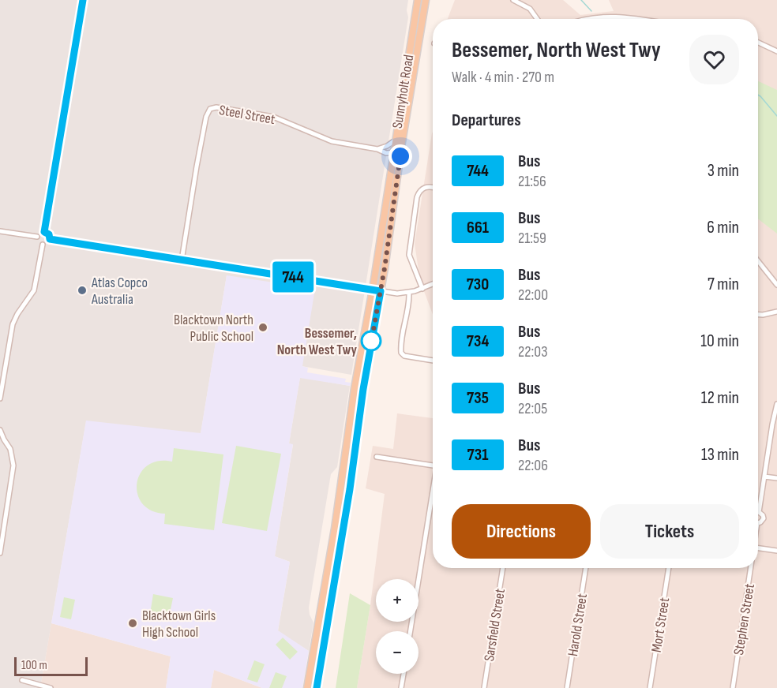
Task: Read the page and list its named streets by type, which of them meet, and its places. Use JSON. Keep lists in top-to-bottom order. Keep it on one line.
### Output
{"streets":{"main road":["Sunnyholt Road"],"street":["Steel Street","Stephen Street","Sarsfield Street","Harold Street","Mort Street"]},"crossings":[["Sunnyholt Road","Steel Street"]],"places":["Atlas Copco Australia","Blacktown North Public School","Bessemer, North West Twy","Blacktown Girls High School"],"lines":["bus line 744"],"scale_bar":"100 m","page":{"on_map":"744","heading":[["Bessemer, North West Twy","Walk · 4 min · 270 m"],"Departures"],"list":[{"mark":"744","name":"Bus","note":"21:56","value":"3 min"},{"mark":"661","name":"Bus","note":"21:59","value":"6 min"},{"mark":"730","name":"Bus","note":"22:00","value":"7 min"},{"mark":"734","name":"Bus","note":"22:03","value":"10 min"},{"mark":"735","name":"Bus","note":"22:05","value":"12 min"},{"mark":"731","name":"Bus","note":"22:06","value":"13 min"}],"buttons":["Directions","Tickets"],"map_buttons":["+","−"],"scale":"100 m"}}
